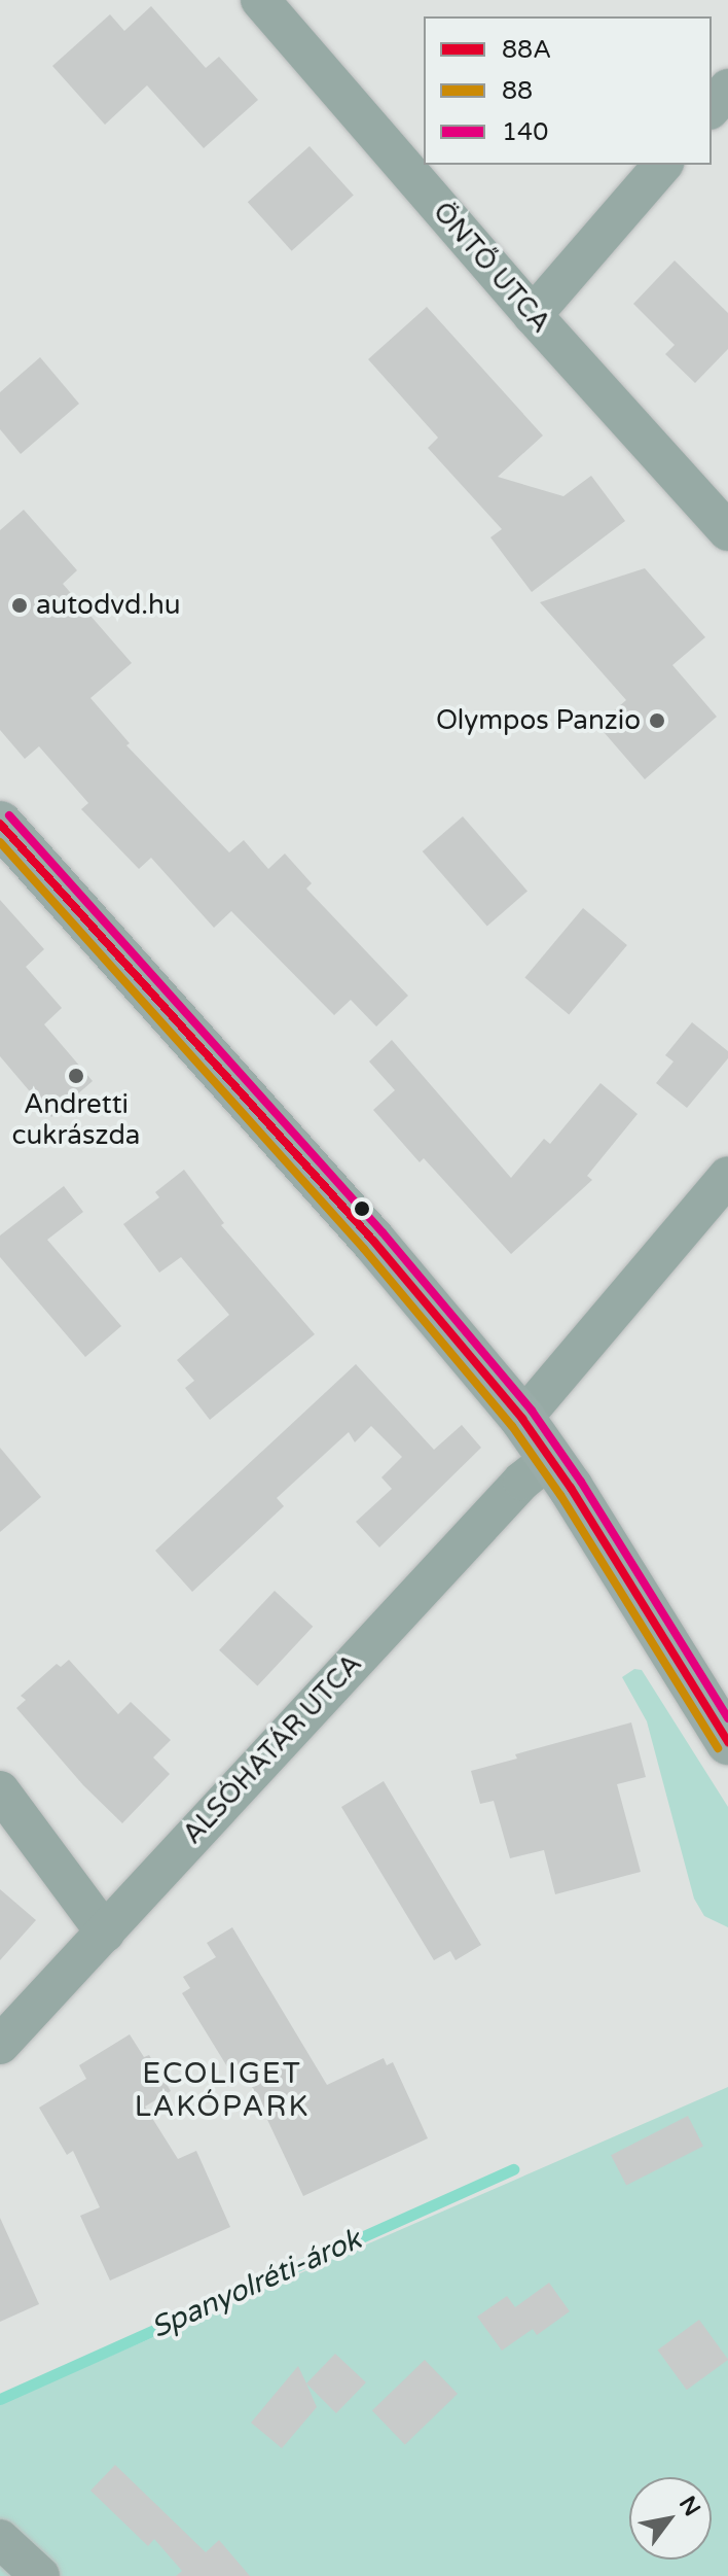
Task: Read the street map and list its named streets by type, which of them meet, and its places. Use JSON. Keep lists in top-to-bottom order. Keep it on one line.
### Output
{"streets":{"street":["ÖNTŐ UTCA","ALSÓHATÁR UTCA"]},"districts":["ECOLIGET LAKÓPARK"],"water":["Spanyolréti-árok"],"places":["autodvd.hu","Olympos Panzio","Andretti cukrászda"],"lines":["transit line 140","transit line 88A","transit line 88"],"legend":["88A","88","140"],"north":"top right"}
